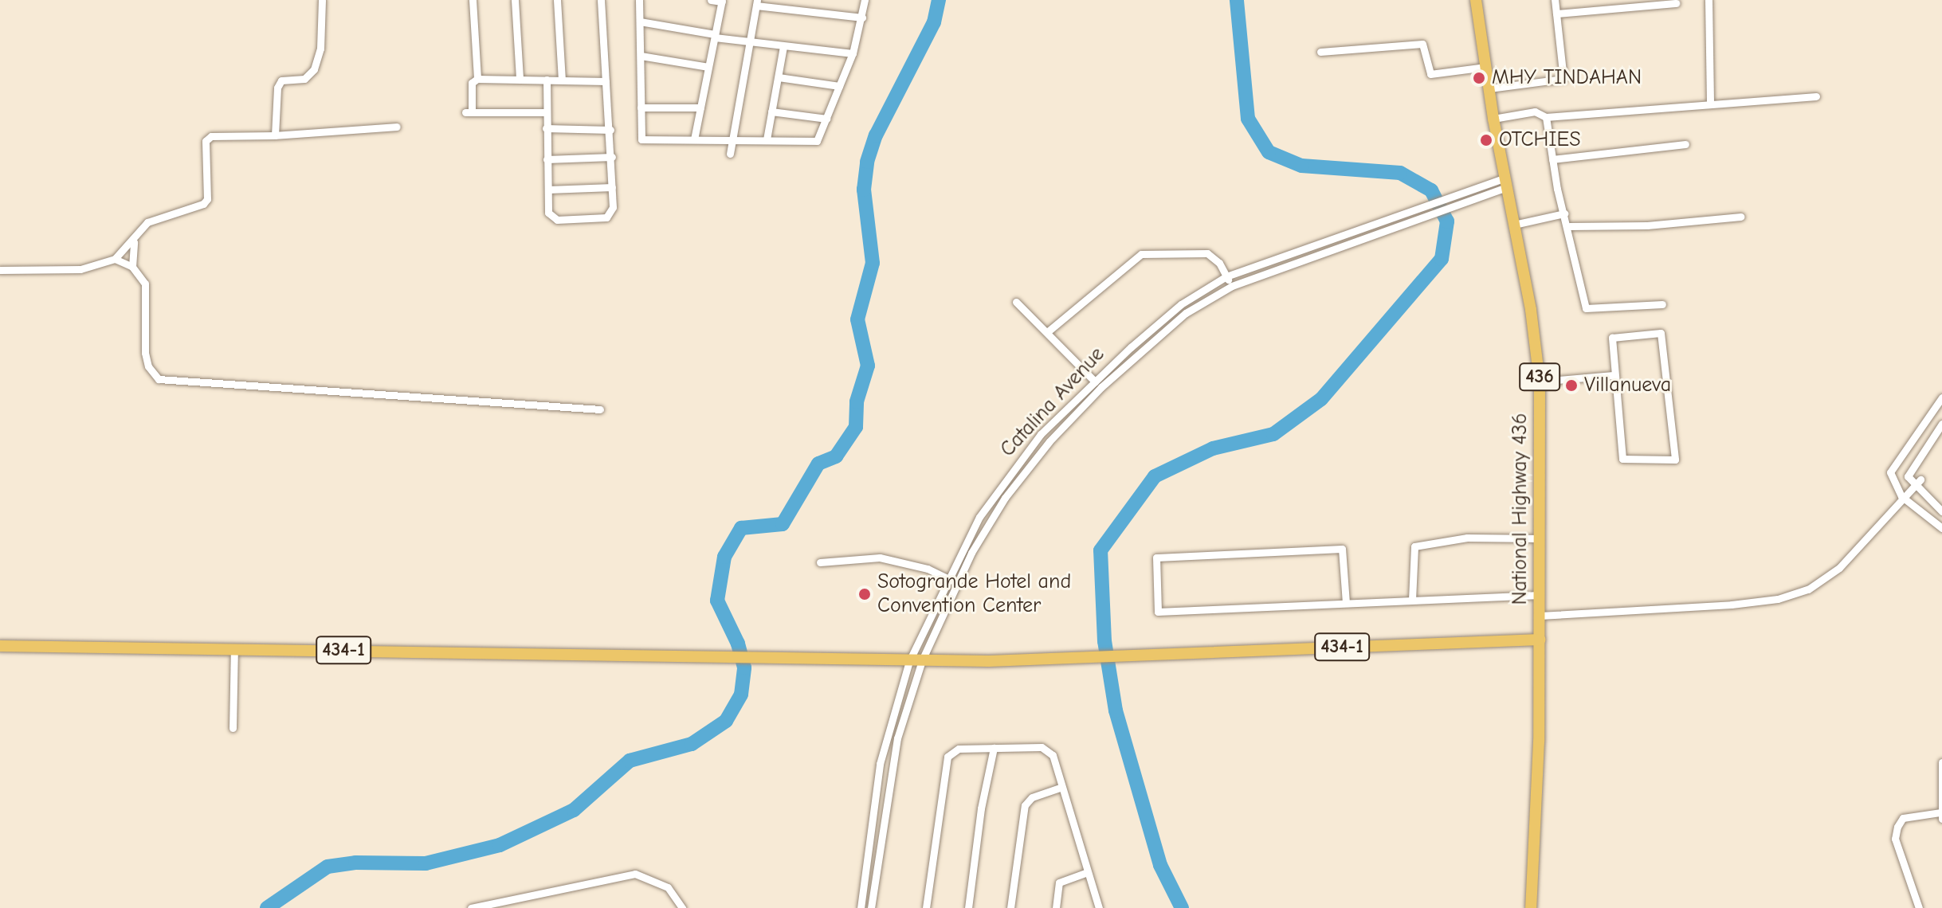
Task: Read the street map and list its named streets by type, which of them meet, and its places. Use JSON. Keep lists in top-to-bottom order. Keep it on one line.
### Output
{"streets":{"main road":["436","National Highway 436","434-1"],"street":["Catalina Avenue"]},"crossings":[["Catalina Avenue","National Highway 436"],["Catalina Avenue","434-1"],["National Highway 436","434-1"]],"places":["MHY TINDAHAN","OTCHIES","Villanueva","Sotogrande Hotel and Convention Center"]}
